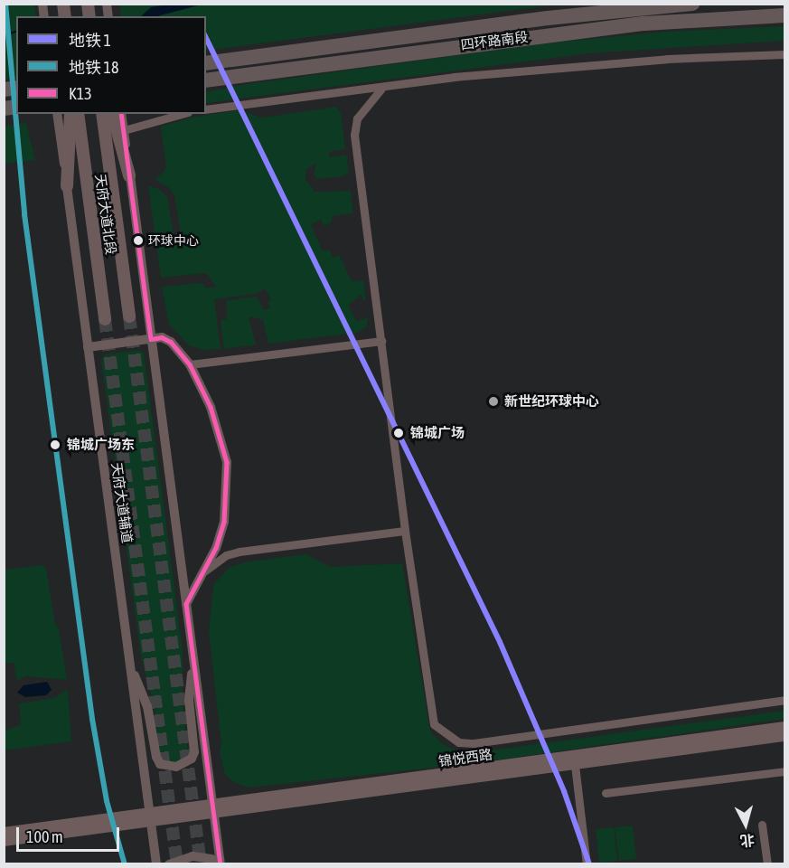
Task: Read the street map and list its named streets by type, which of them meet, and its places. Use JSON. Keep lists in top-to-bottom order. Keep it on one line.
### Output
{"streets":{"highway":["四环路南段"],"main road":["天府大道北段","锦悦西路"],"street":["天府大道辅道"]},"crossings":[["天府大道辅道","锦悦西路"]],"places":["环球中心","新世纪环球中心","锦城广场","锦城广场东"],"lines":["metro line 18","metro line 1","transit line K13"],"legend":["地铁 1","地铁 18","K13"],"scale_bar":"100 m","north":"bottom"}
